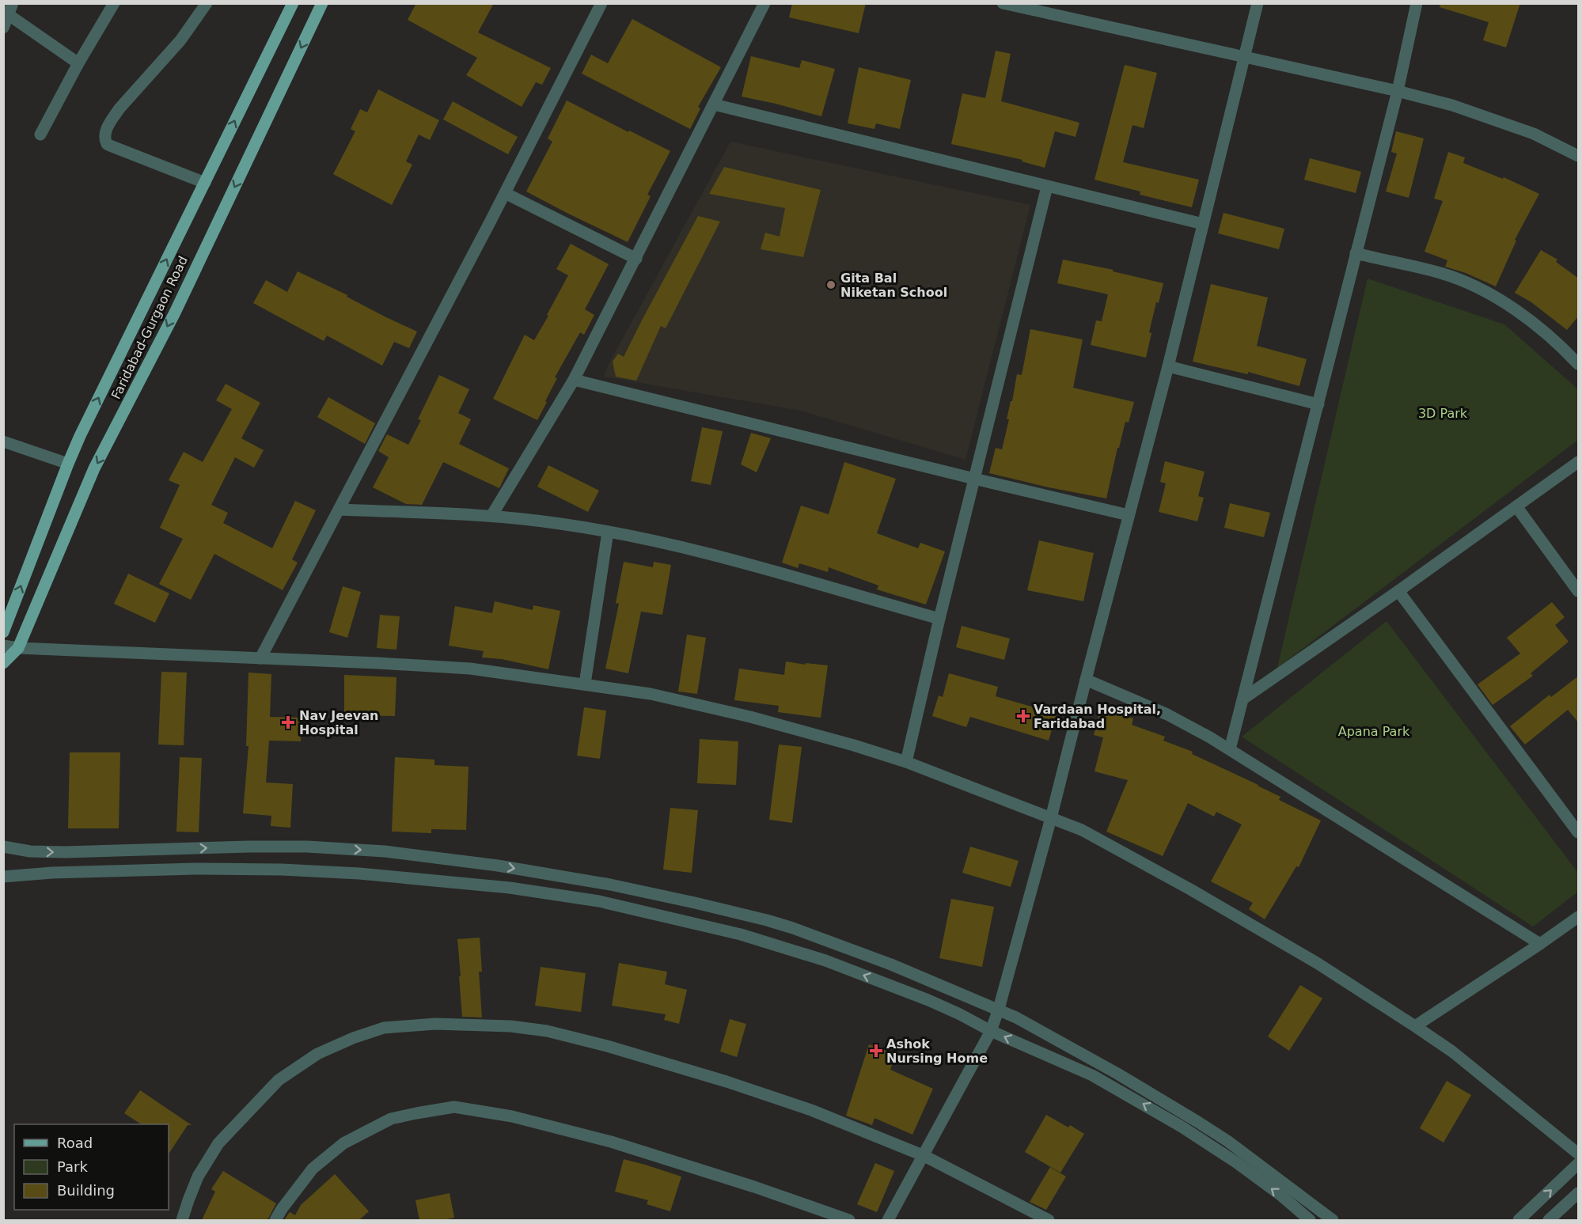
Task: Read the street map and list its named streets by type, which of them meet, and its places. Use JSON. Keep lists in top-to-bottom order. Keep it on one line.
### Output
{"streets":{"main road":["Faridabad-Gurgaon Road"]},"parks":["3D Park","Apana Park"],"places":{"other":["Gita Bal Niketan School"],"health":["Vardaan Hospital, Faridabad","Nav Jeevan Hospital","Ashok Nursing Home"]},"legend":["Road","Park","Building"]}
